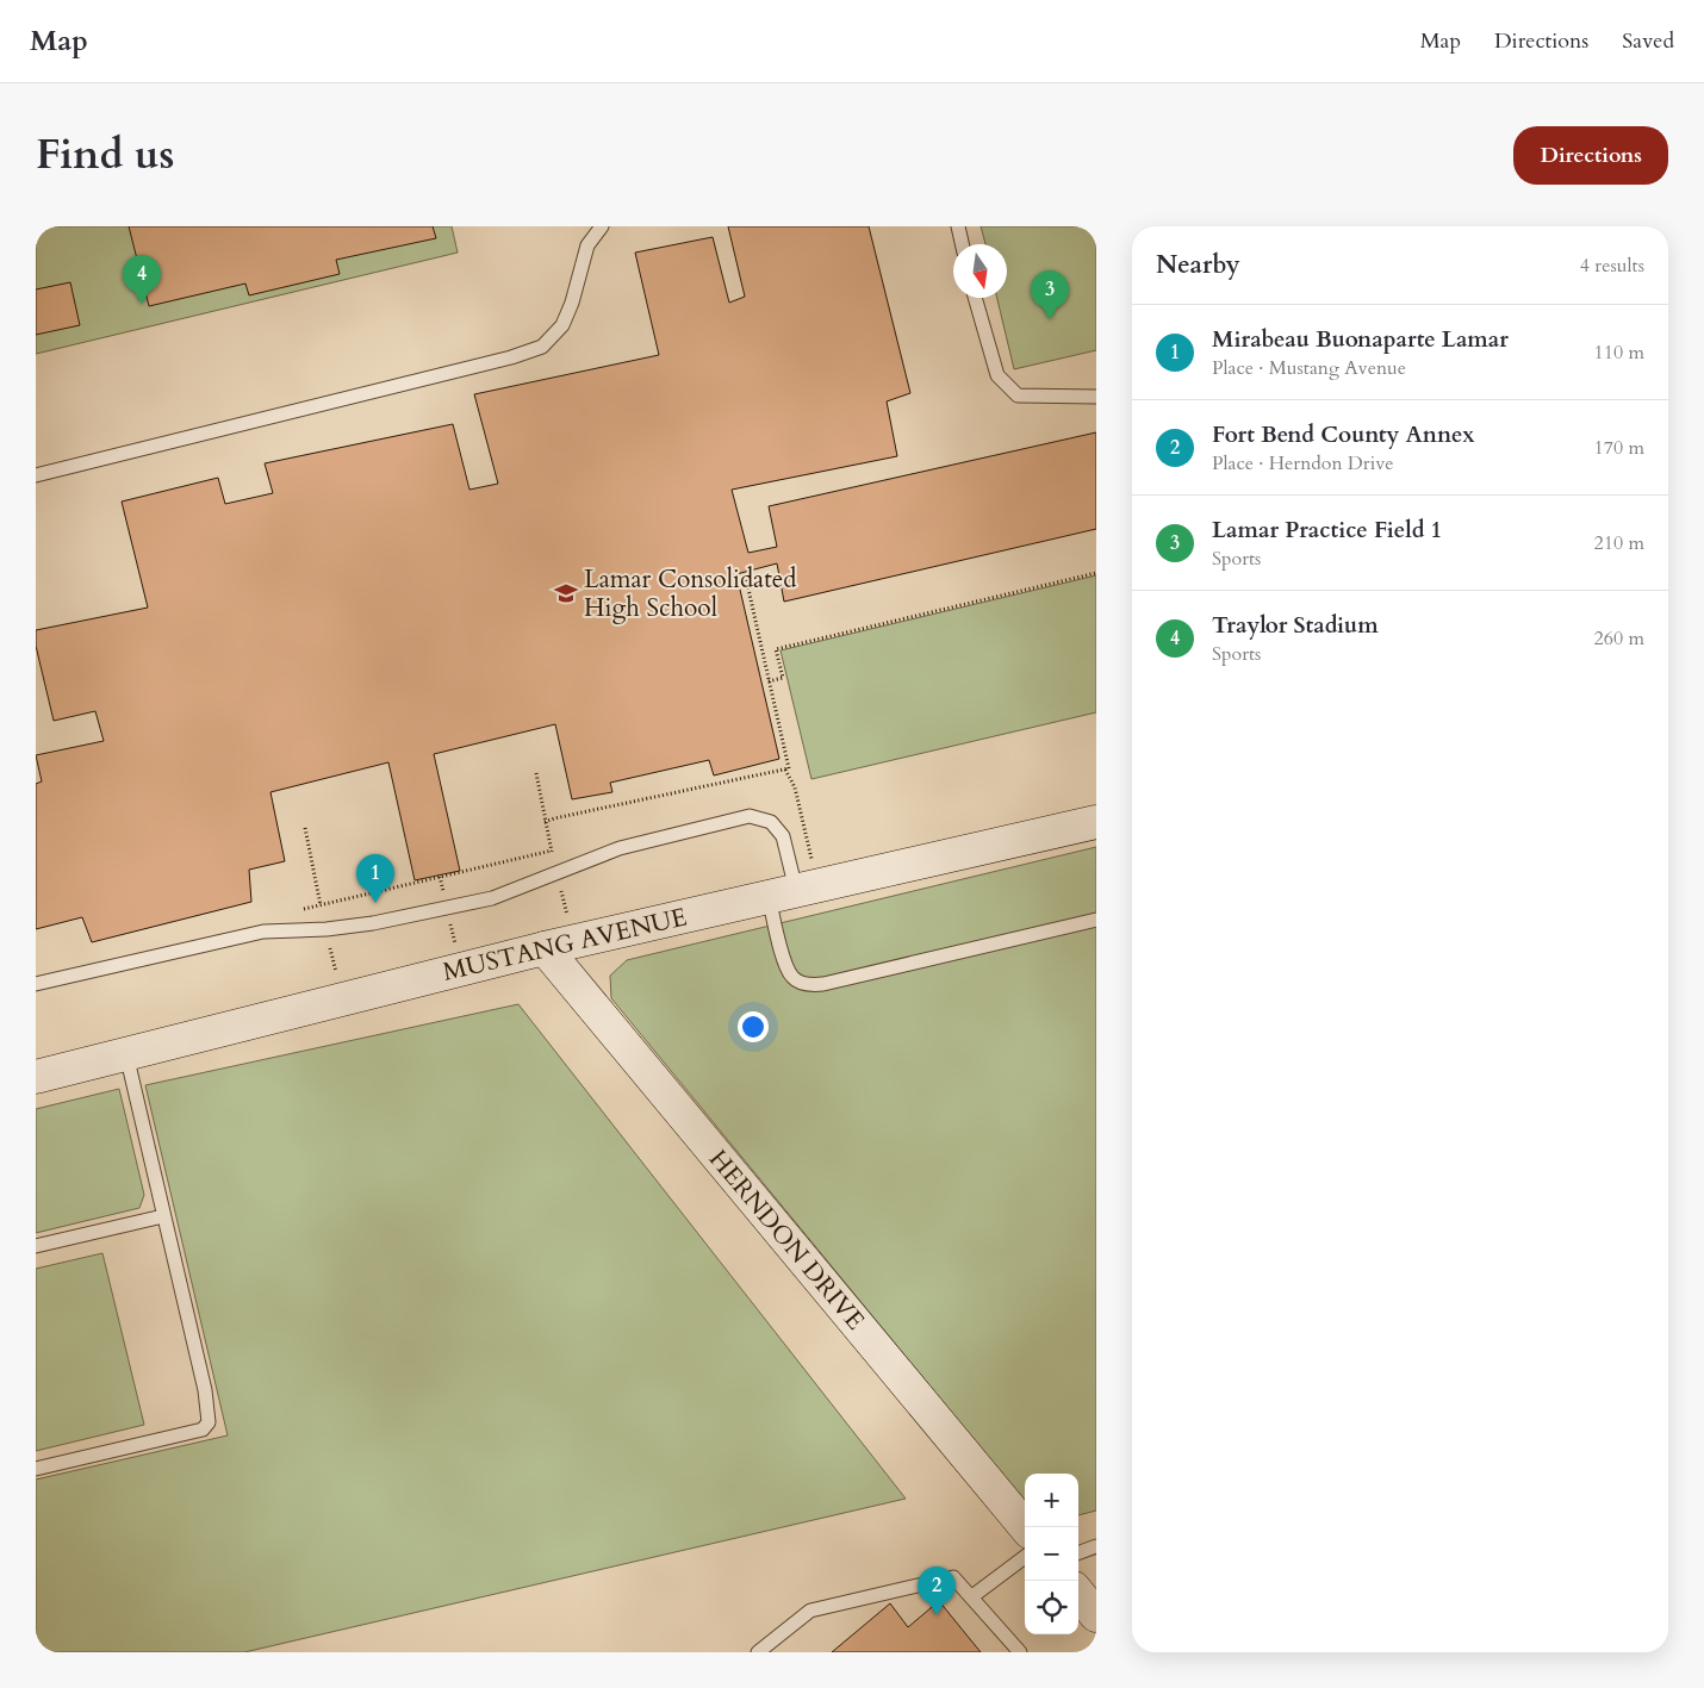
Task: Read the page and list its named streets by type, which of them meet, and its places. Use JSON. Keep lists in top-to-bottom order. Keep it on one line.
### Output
{"streets":{"street":["MUSTANG AVENUE","HERNDON DRIVE"]},"crossings":[["MUSTANG AVENUE","HERNDON DRIVE"]],"places":{"school or university":["Lamar Consolidated High School"]},"north":"bottom","page":{"header":"Map","nav":["Map","Directions","Saved"],"title":"Find us","buttons":"Directions","heading":["Nearby","4 results"],"pins":["4","3","1","2"],"list":[{"mark":"1","name":"Mirabeau Buonaparte Lamar","note":"Place · Mustang Avenue","value":"110 m"},{"mark":"2","name":"Fort Bend County Annex","note":"Place · Herndon Drive","value":"170 m"},{"mark":"3","name":"Lamar Practice Field 1","note":"Sports","value":"210 m"},{"mark":"4","name":"Traylor Stadium","note":"Sports","value":"260 m"}],"map_buttons":["+","−"]}}
